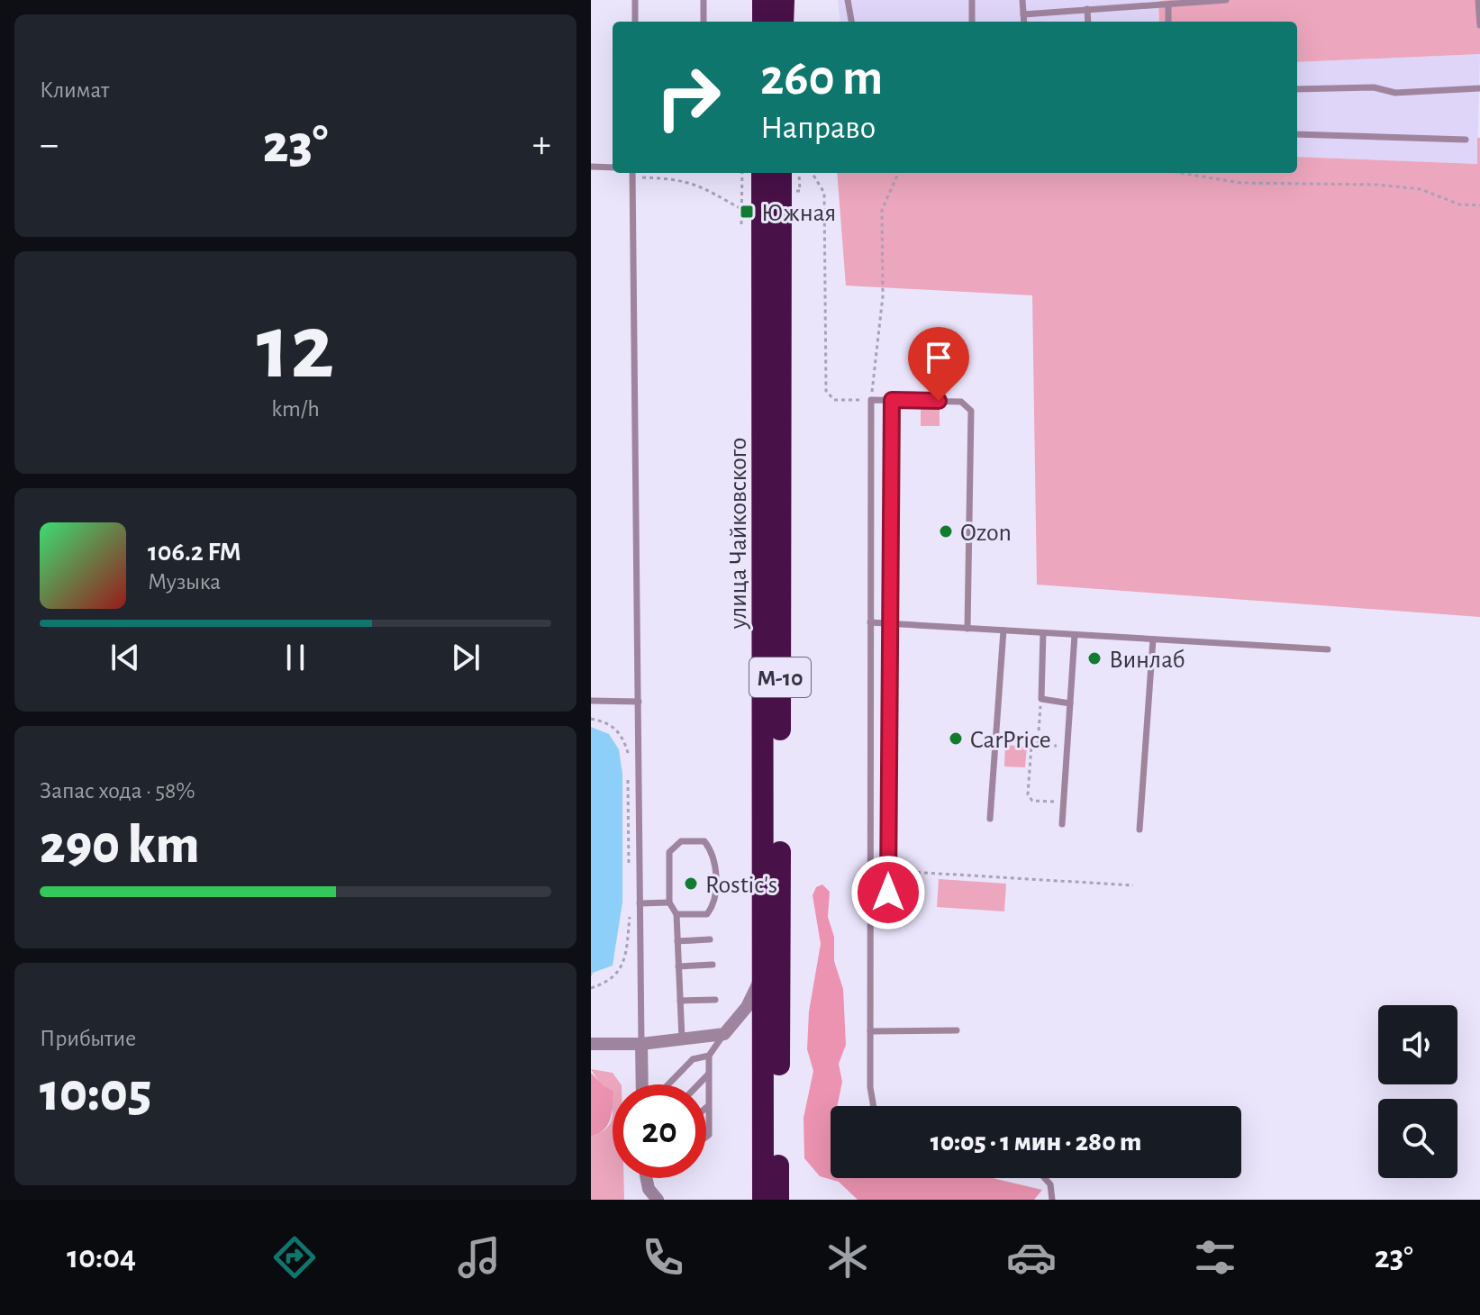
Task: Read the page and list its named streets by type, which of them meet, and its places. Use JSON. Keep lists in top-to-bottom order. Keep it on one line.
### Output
{"streets":{"highway":["улица Чайковского","М-10"]},"places":{"transit":["Южная"],"other":["Ozon","Винлаб","CarPrice","Rostic's"]},"page":{"tile":["Климат",["12","km/h"],["Запас хода · 58%","290 km"],["Прибытие","10:05"]],"turn":["260 m","Направо"],"heat":["−","23°","+"],"song":["106.2 FM","Музыка"],"limit":"20","trip":"10:05 · 1 мин · 280 m","tabs":["10:04","23°"]}}
